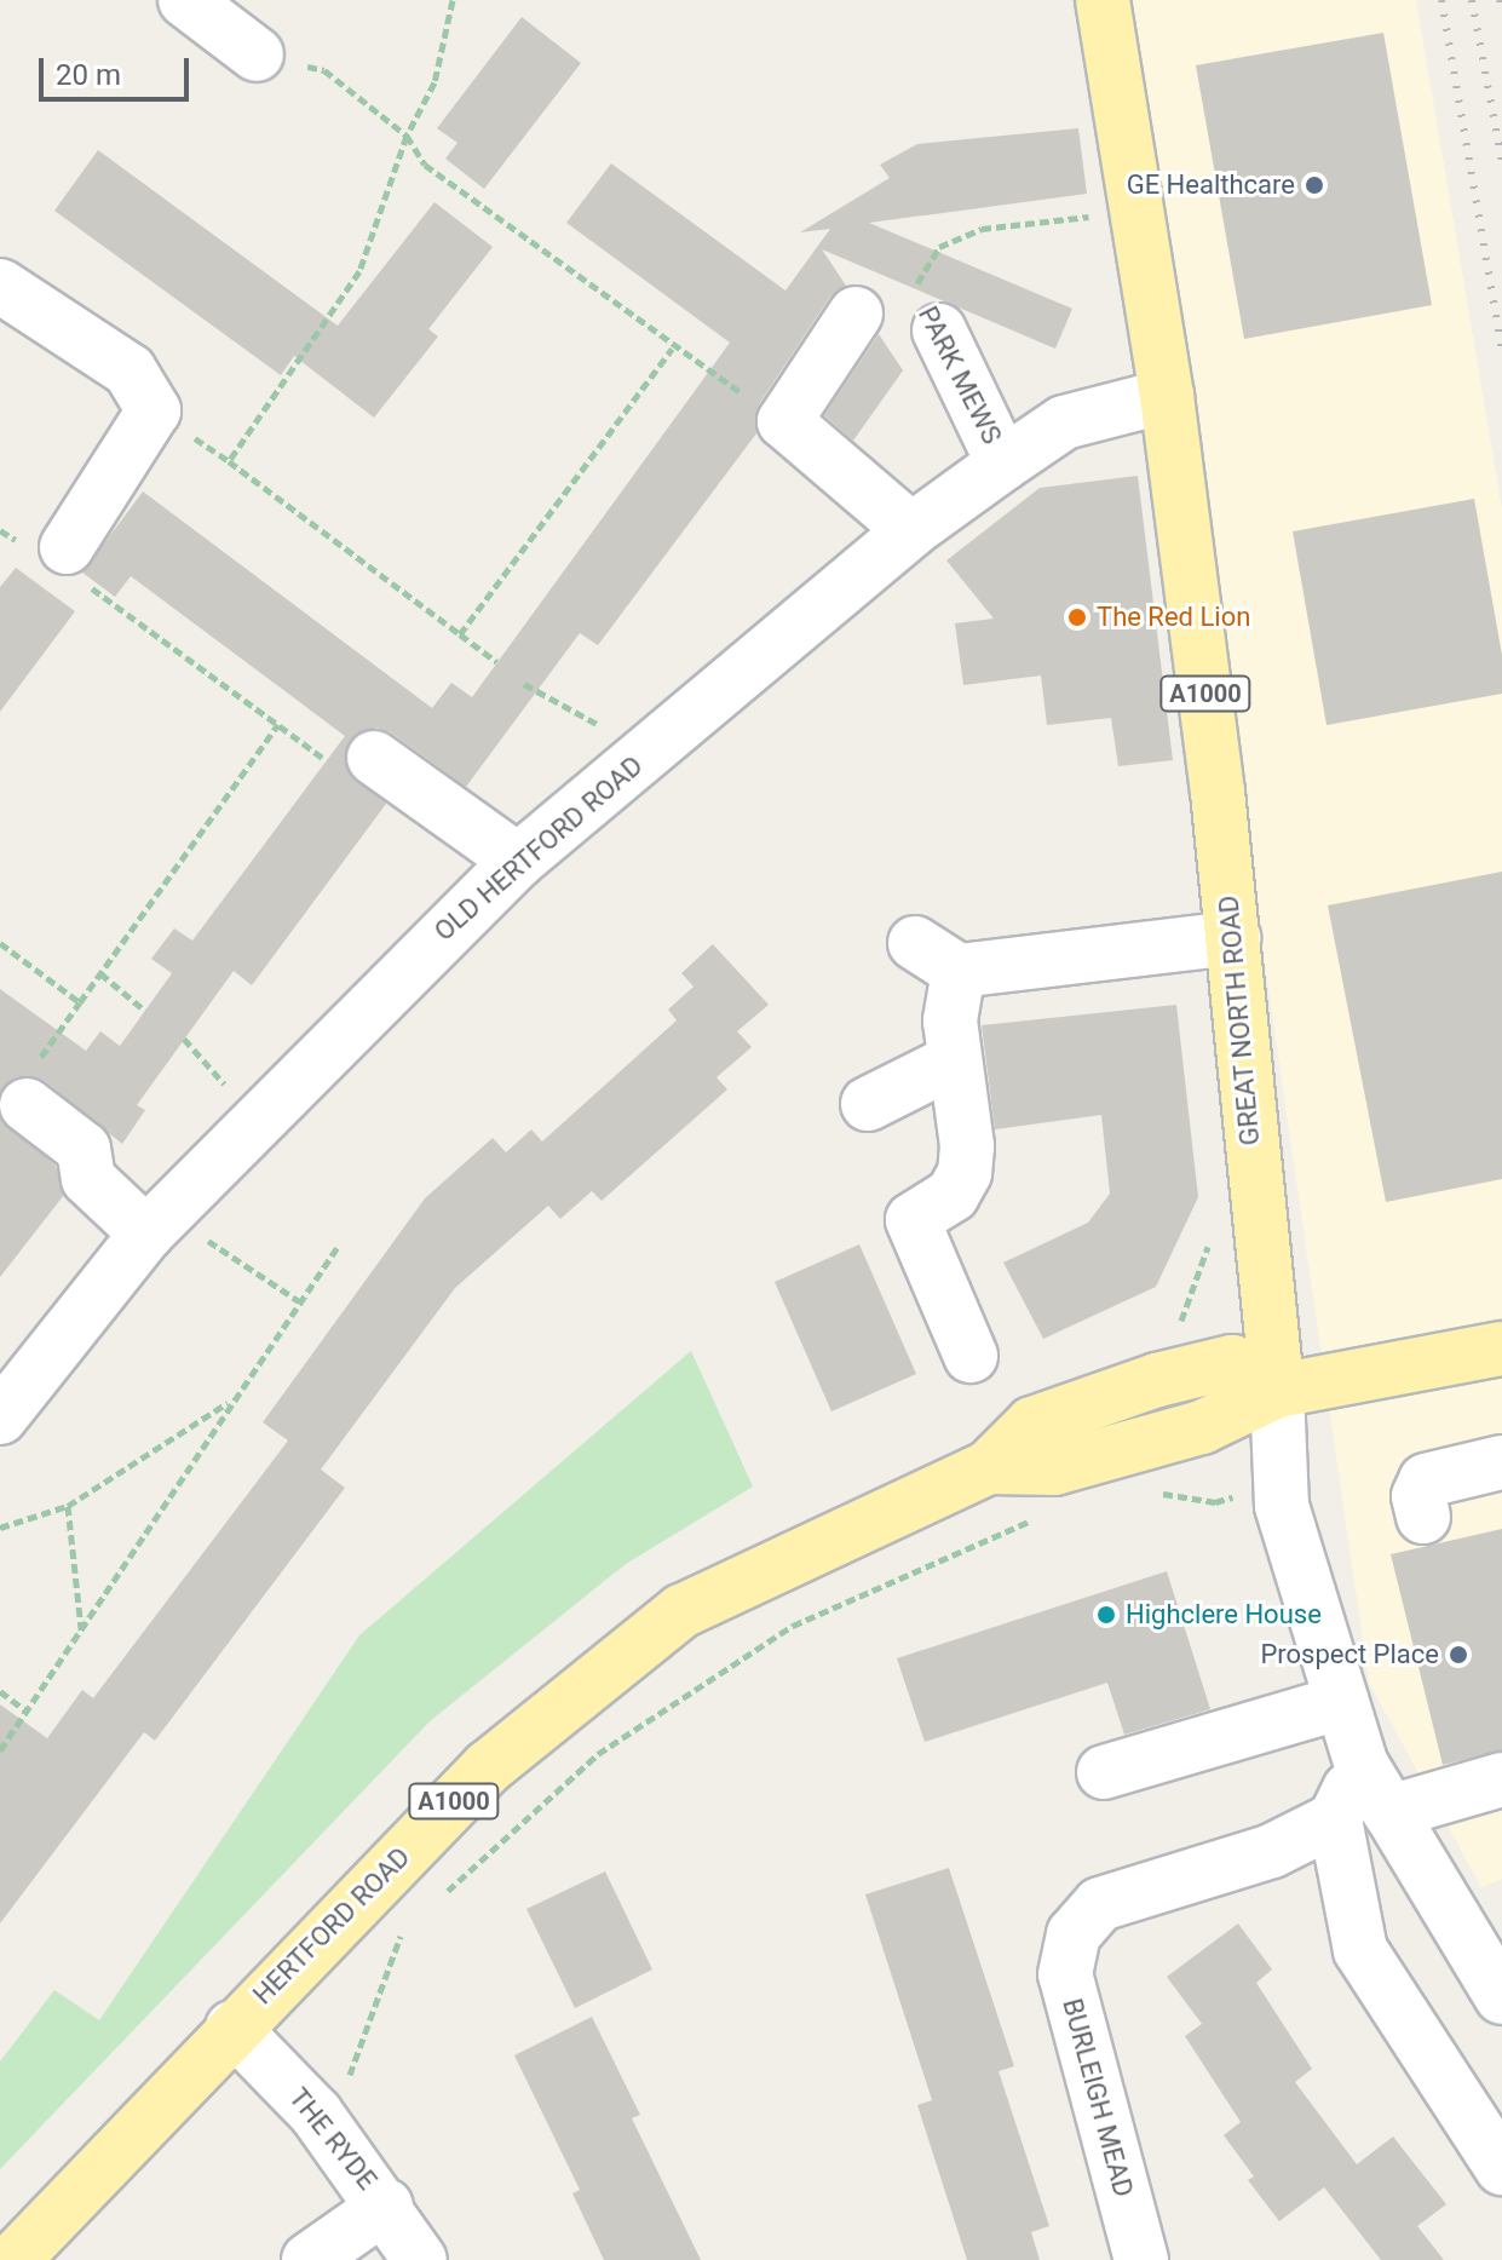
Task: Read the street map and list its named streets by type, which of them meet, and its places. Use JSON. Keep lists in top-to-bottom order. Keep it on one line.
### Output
{"streets":{"main road":["A1000","GREAT NORTH ROAD","HERTFORD ROAD"],"street":["PARK MEWS","OLD HERTFORD ROAD","BURLEIGH MEAD","THE RYDE"]},"crossings":[["PARK MEWS","OLD HERTFORD ROAD"],["OLD HERTFORD ROAD","GREAT NORTH ROAD"],["GREAT NORTH ROAD","HERTFORD ROAD"],["HERTFORD ROAD","THE RYDE"]],"places":["GE Healthcare","The Red Lion","Highclere House","Prospect Place"],"scale_bar":"20 m"}
